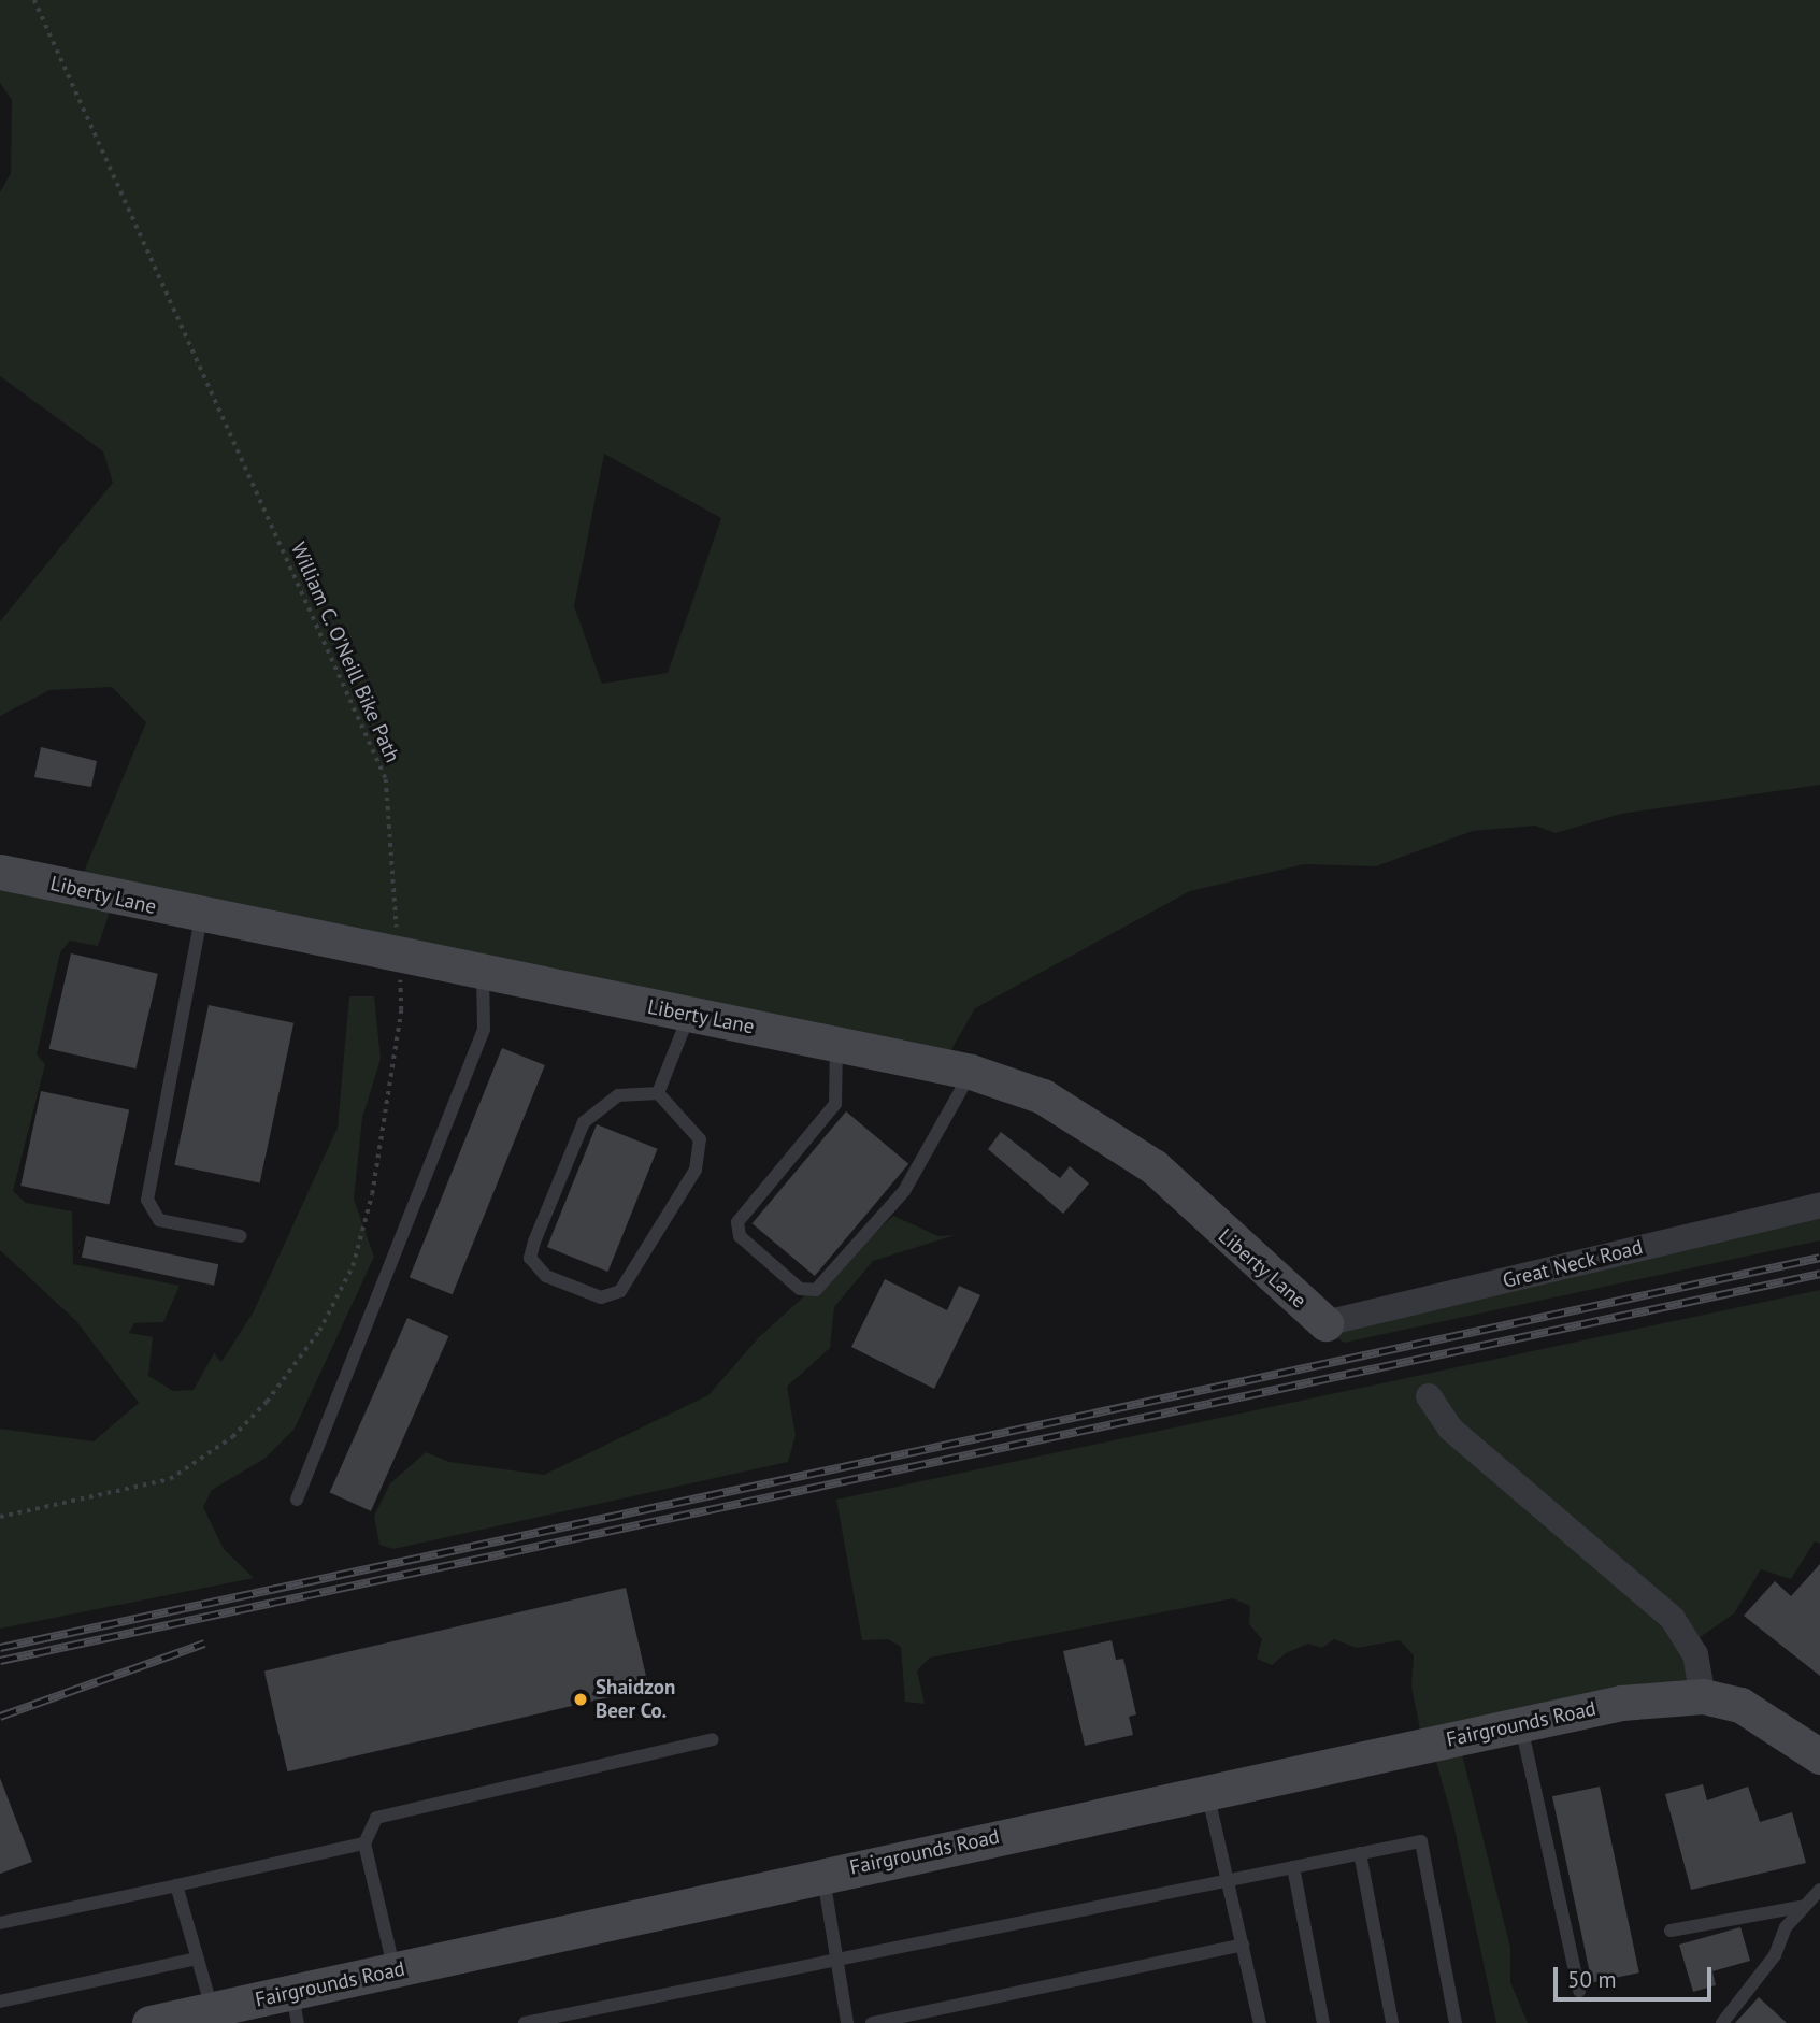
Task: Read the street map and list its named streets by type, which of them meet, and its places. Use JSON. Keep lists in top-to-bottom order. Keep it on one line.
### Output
{"streets":{"street":["Liberty Lane","Great Neck Road","Fairgrounds Road"],"path":["William C. O'Neill Bike Path"]},"crossings":[["William C. O'Neill Bike Path","Liberty Lane"],["Liberty Lane","Great Neck Road"]],"places":["Shaidzon Beer Co."],"scale_bar":"50 m"}
